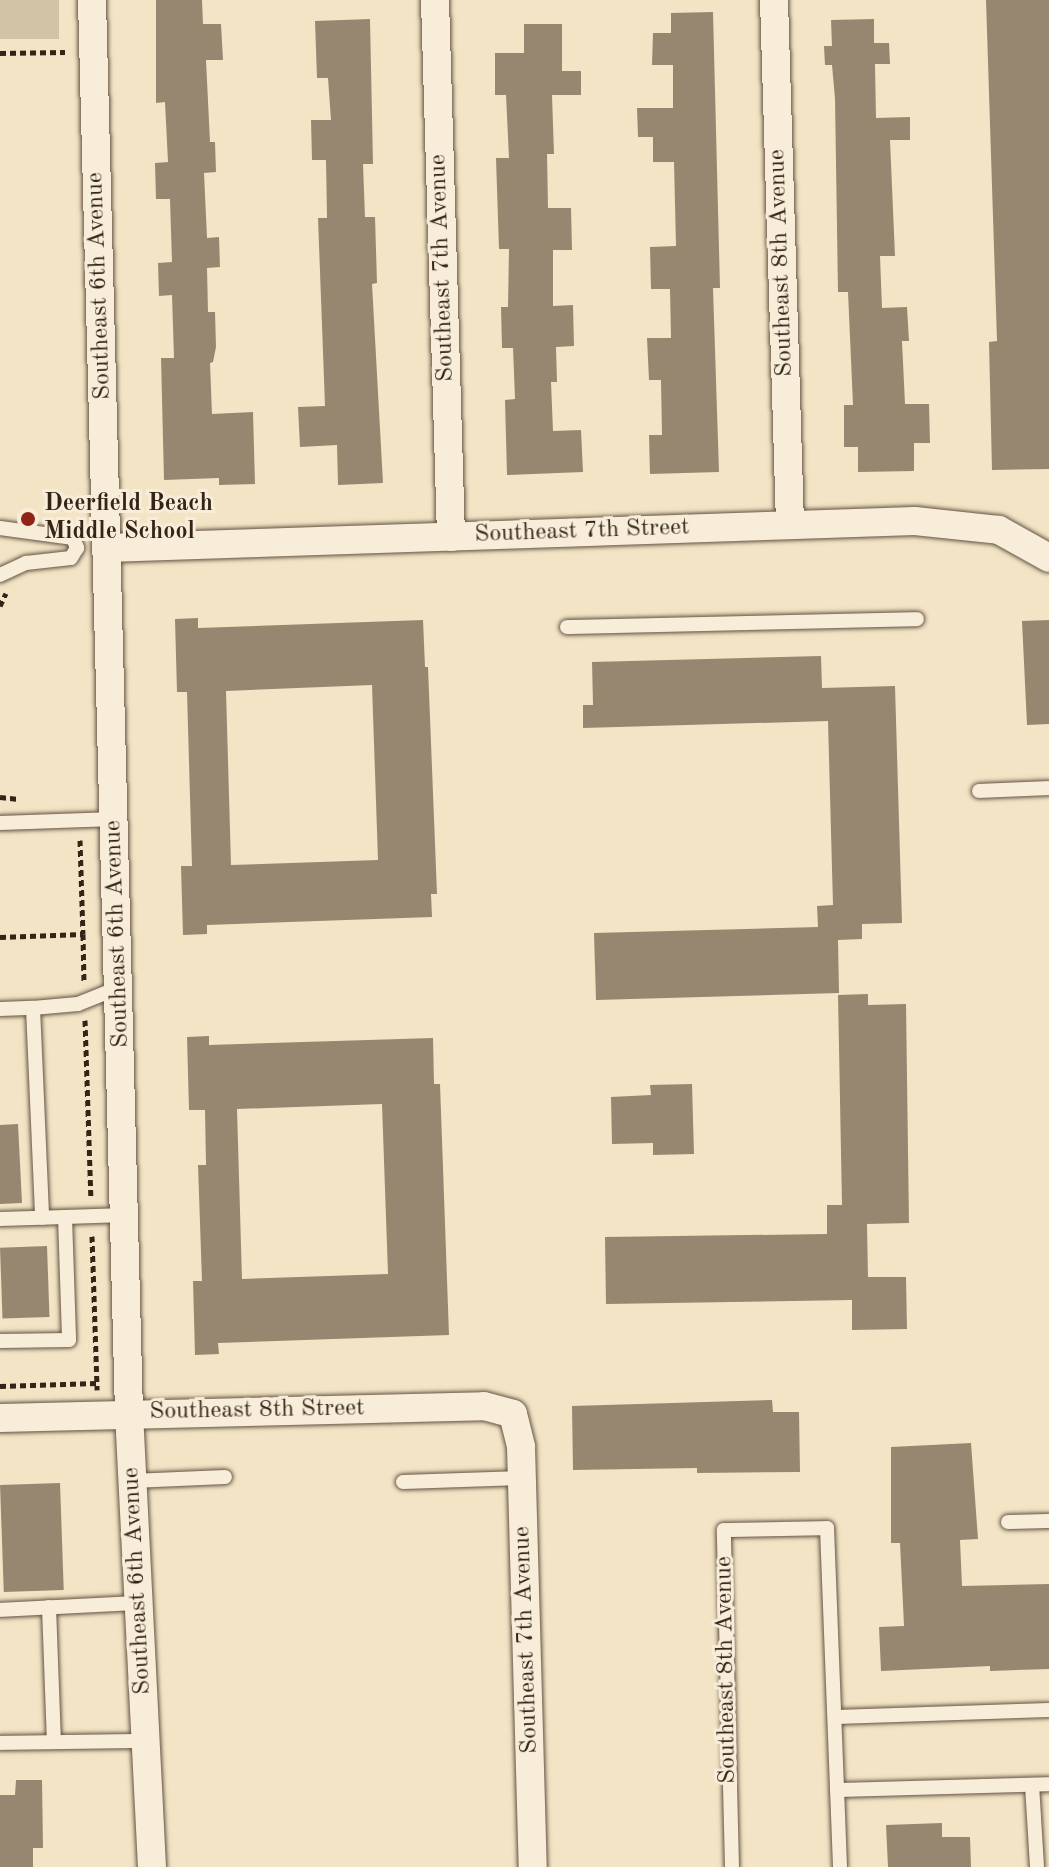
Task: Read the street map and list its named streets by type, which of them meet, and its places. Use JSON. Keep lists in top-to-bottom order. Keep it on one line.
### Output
{"streets":{"street":["Southeast 8th Avenue","Southeast 7th Avenue","Southeast 6th Avenue","Southeast 7th Street","Southeast 8th Street"]},"crossings":[["Southeast 8th Avenue","Southeast 7th Street"],["Southeast 7th Avenue","Southeast 7th Street"],["Southeast 7th Avenue","Southeast 8th Street"],["Southeast 6th Avenue","Southeast 7th Street"],["Southeast 6th Avenue","Southeast 8th Street"]],"places":["Deerfield Beach Middle School"]}
